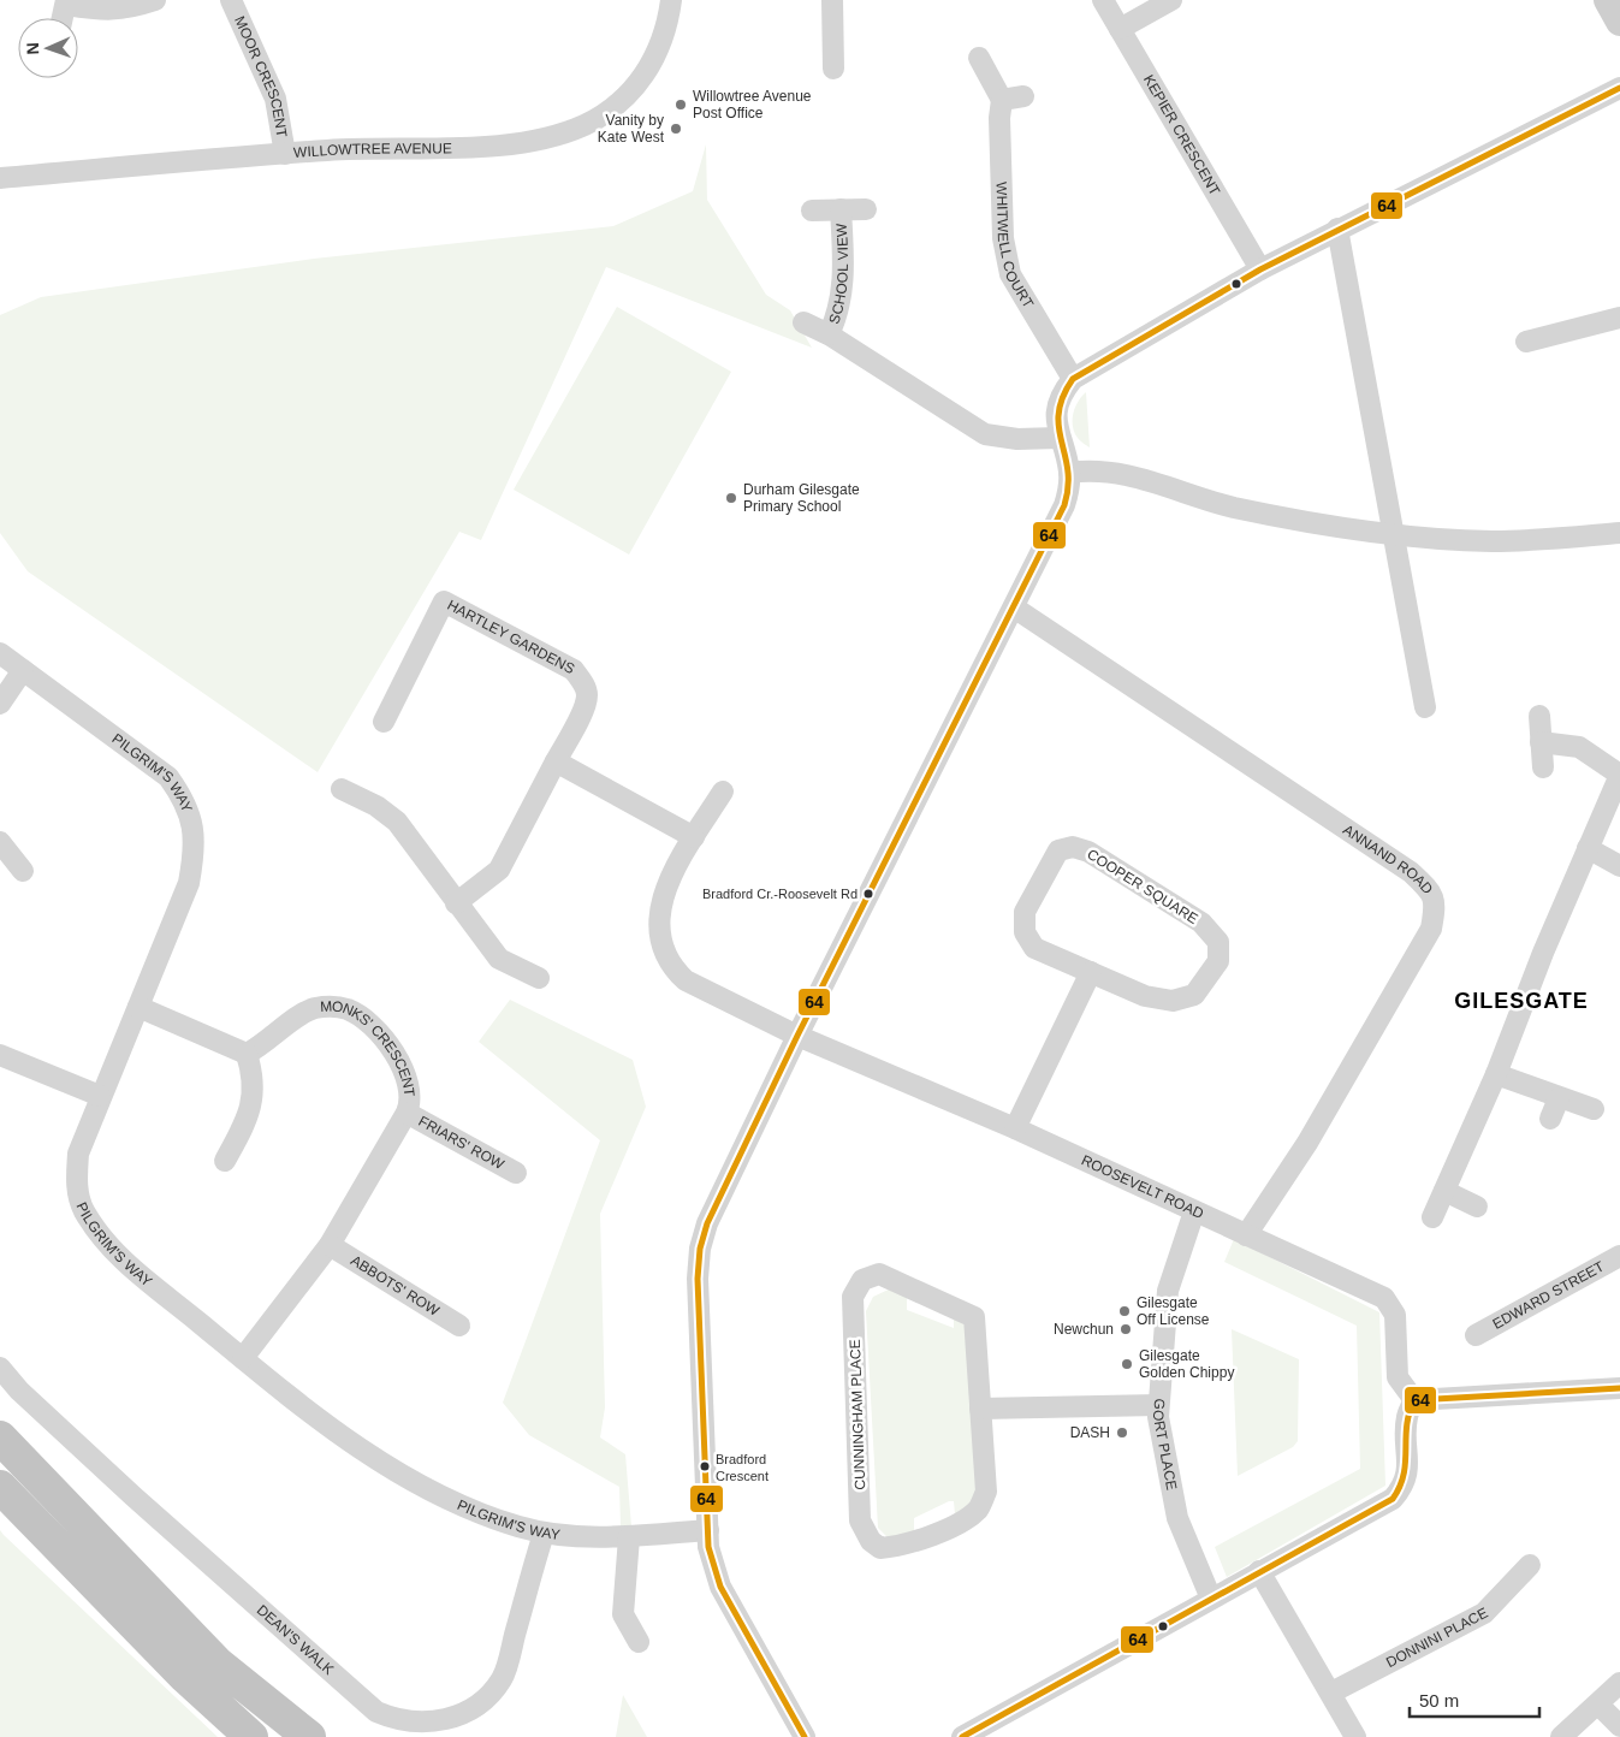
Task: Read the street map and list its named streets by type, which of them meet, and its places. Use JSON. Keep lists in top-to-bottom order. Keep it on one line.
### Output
{"streets":{"street":["MOOR CRESCENT","KEPIER CRESCENT","WILLOWTREE AVENUE","WHITWELL COURT","SCHOOL VIEW","HARTLEY GARDENS","PILGRIM'S WAY","ANNAND ROAD","COOPER SQUARE","MONKS' CRESCENT","FRIARS' ROW","ROOSEVELT ROAD","ABBOTS' ROW","EDWARD STREET","CUNNINGHAM PLACE","GORT PLACE","DONNINI PLACE","DEAN'S WALK"]},"crossings":[["MOOR CRESCENT","WILLOWTREE AVENUE"],["PILGRIM'S WAY","MONKS' CRESCENT"],["PILGRIM'S WAY","DEAN'S WALK"],["ANNAND ROAD","ROOSEVELT ROAD"],["MONKS' CRESCENT","FRIARS' ROW"],["MONKS' CRESCENT","ABBOTS' ROW"],["ROOSEVELT ROAD","GORT PLACE"]],"districts":["GILESGATE"],"places":["Willowtree Avenue Post Office","Vanity by Kate West","Durham Gilesgate Primary School","Bradford Cr.-Roosevelt Rd","Gilesgate Off License","Newchun","Gilesgate Golden Chippy","DASH","Bradford Crescent"],"lines":["transit line 64"],"scale_bar":"50 m","north":"left"}
